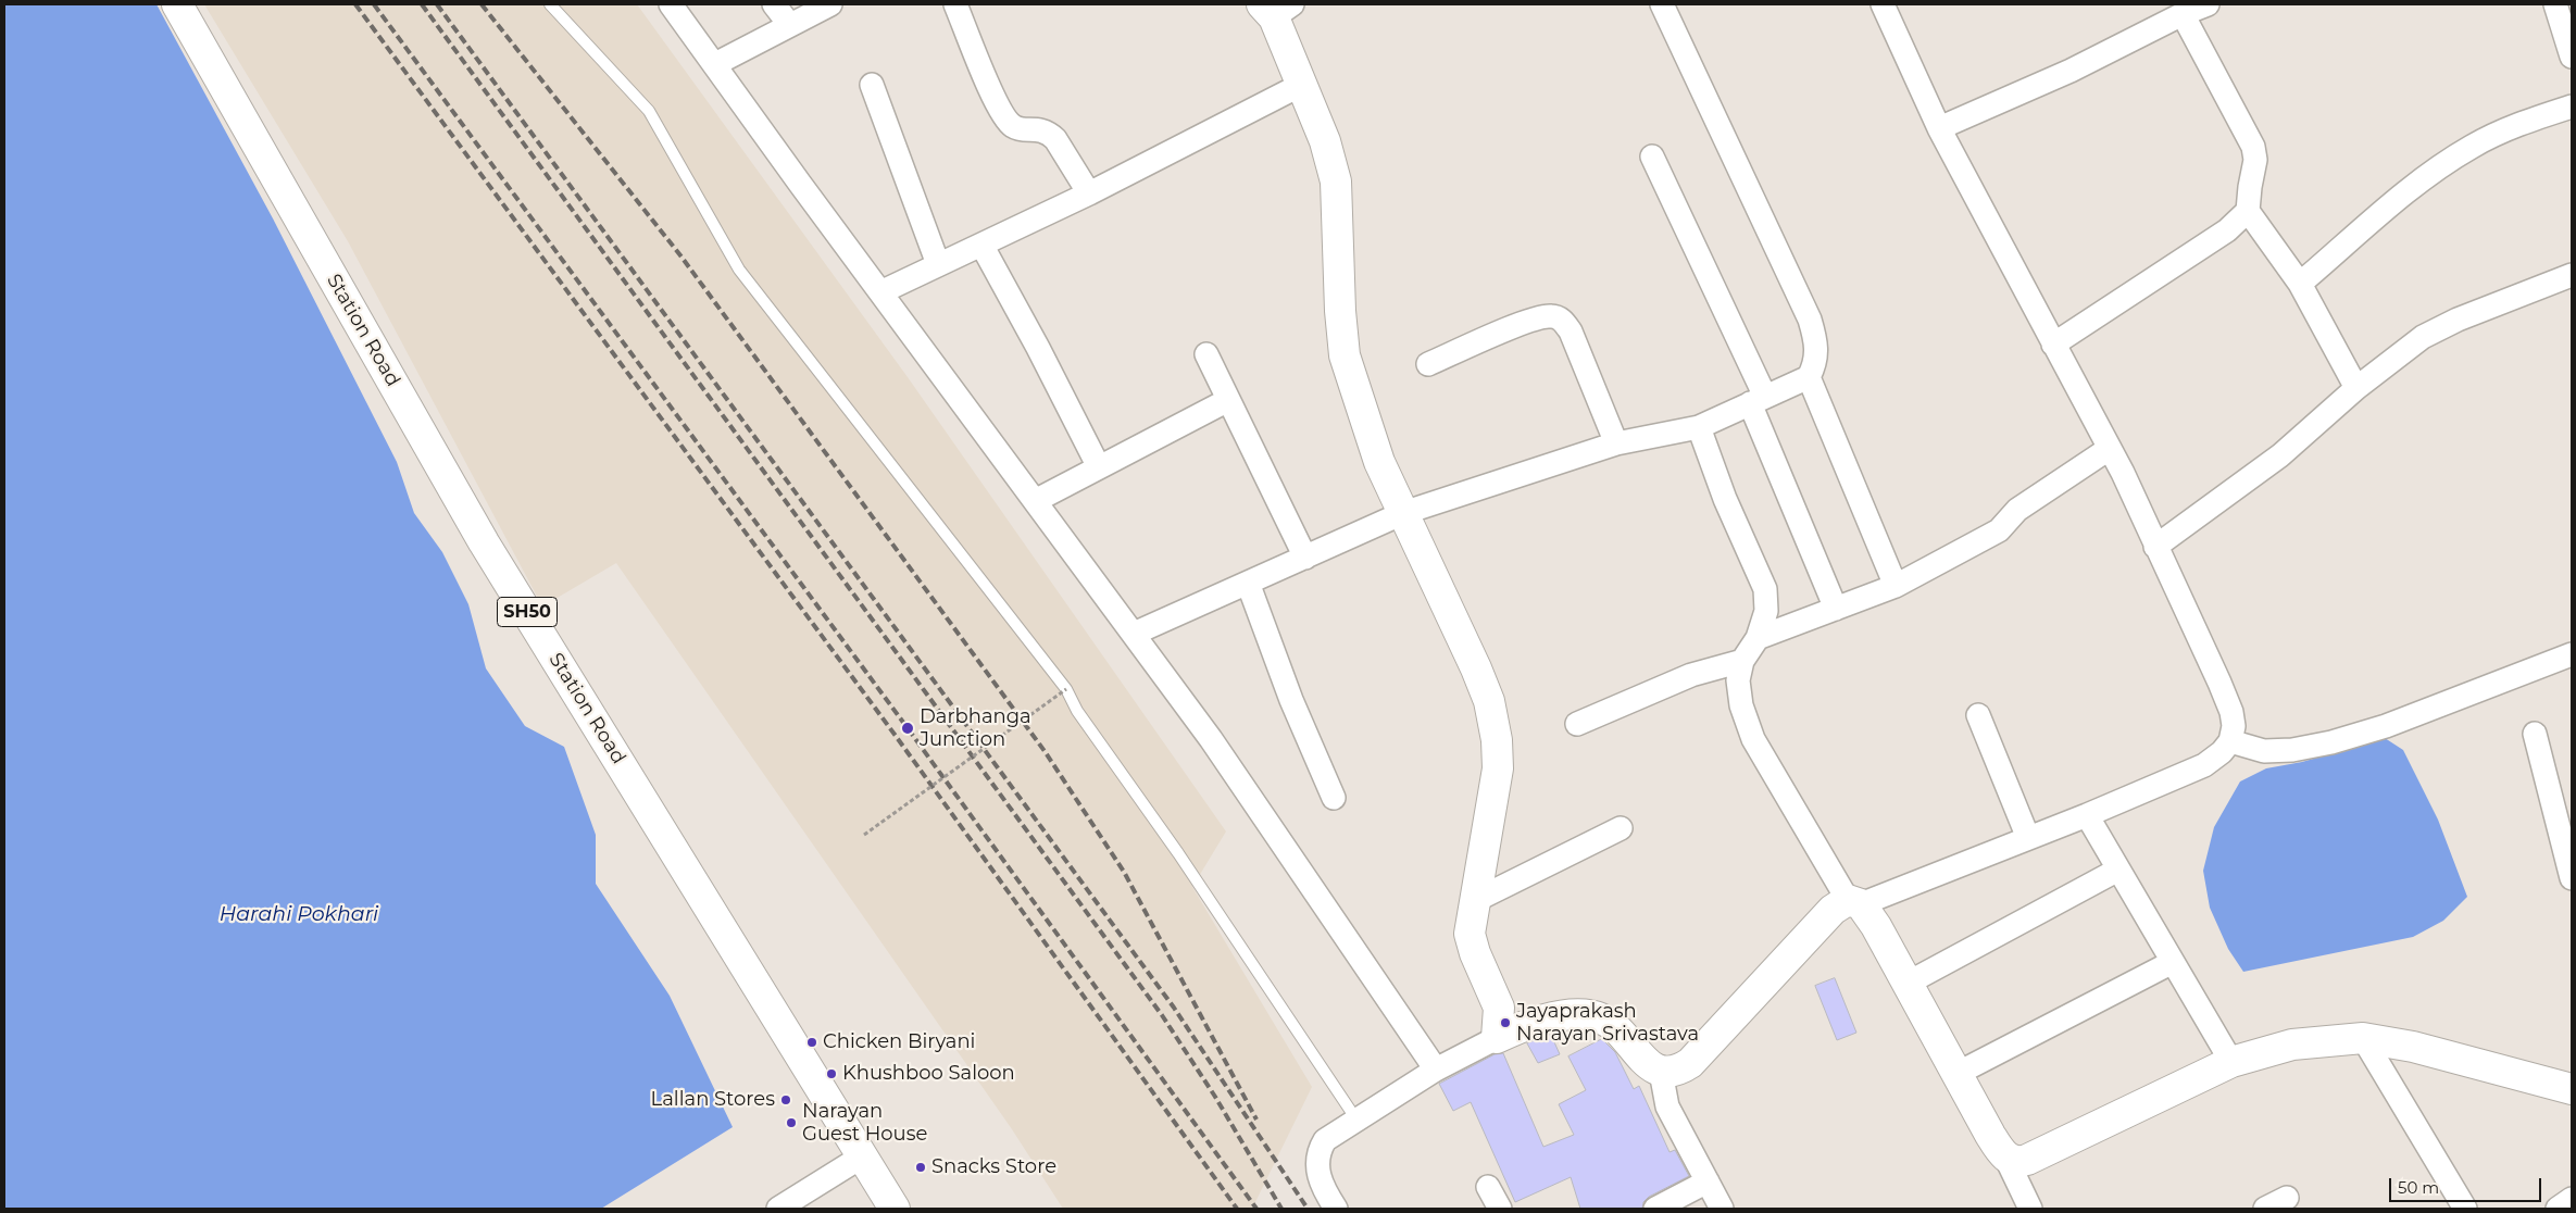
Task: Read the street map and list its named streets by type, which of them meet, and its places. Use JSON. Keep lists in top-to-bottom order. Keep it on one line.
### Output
{"streets":{"main road":["Station Road","SH50"]},"water":["Harahi Pokhari"],"places":["Darbhanga Junction","Jayaprakash Narayan Srivastava","Chicken Biryani","Khushboo Saloon","Lallan Stores","Narayan Guest House","Snacks Store"],"scale_bar":"50 m"}
